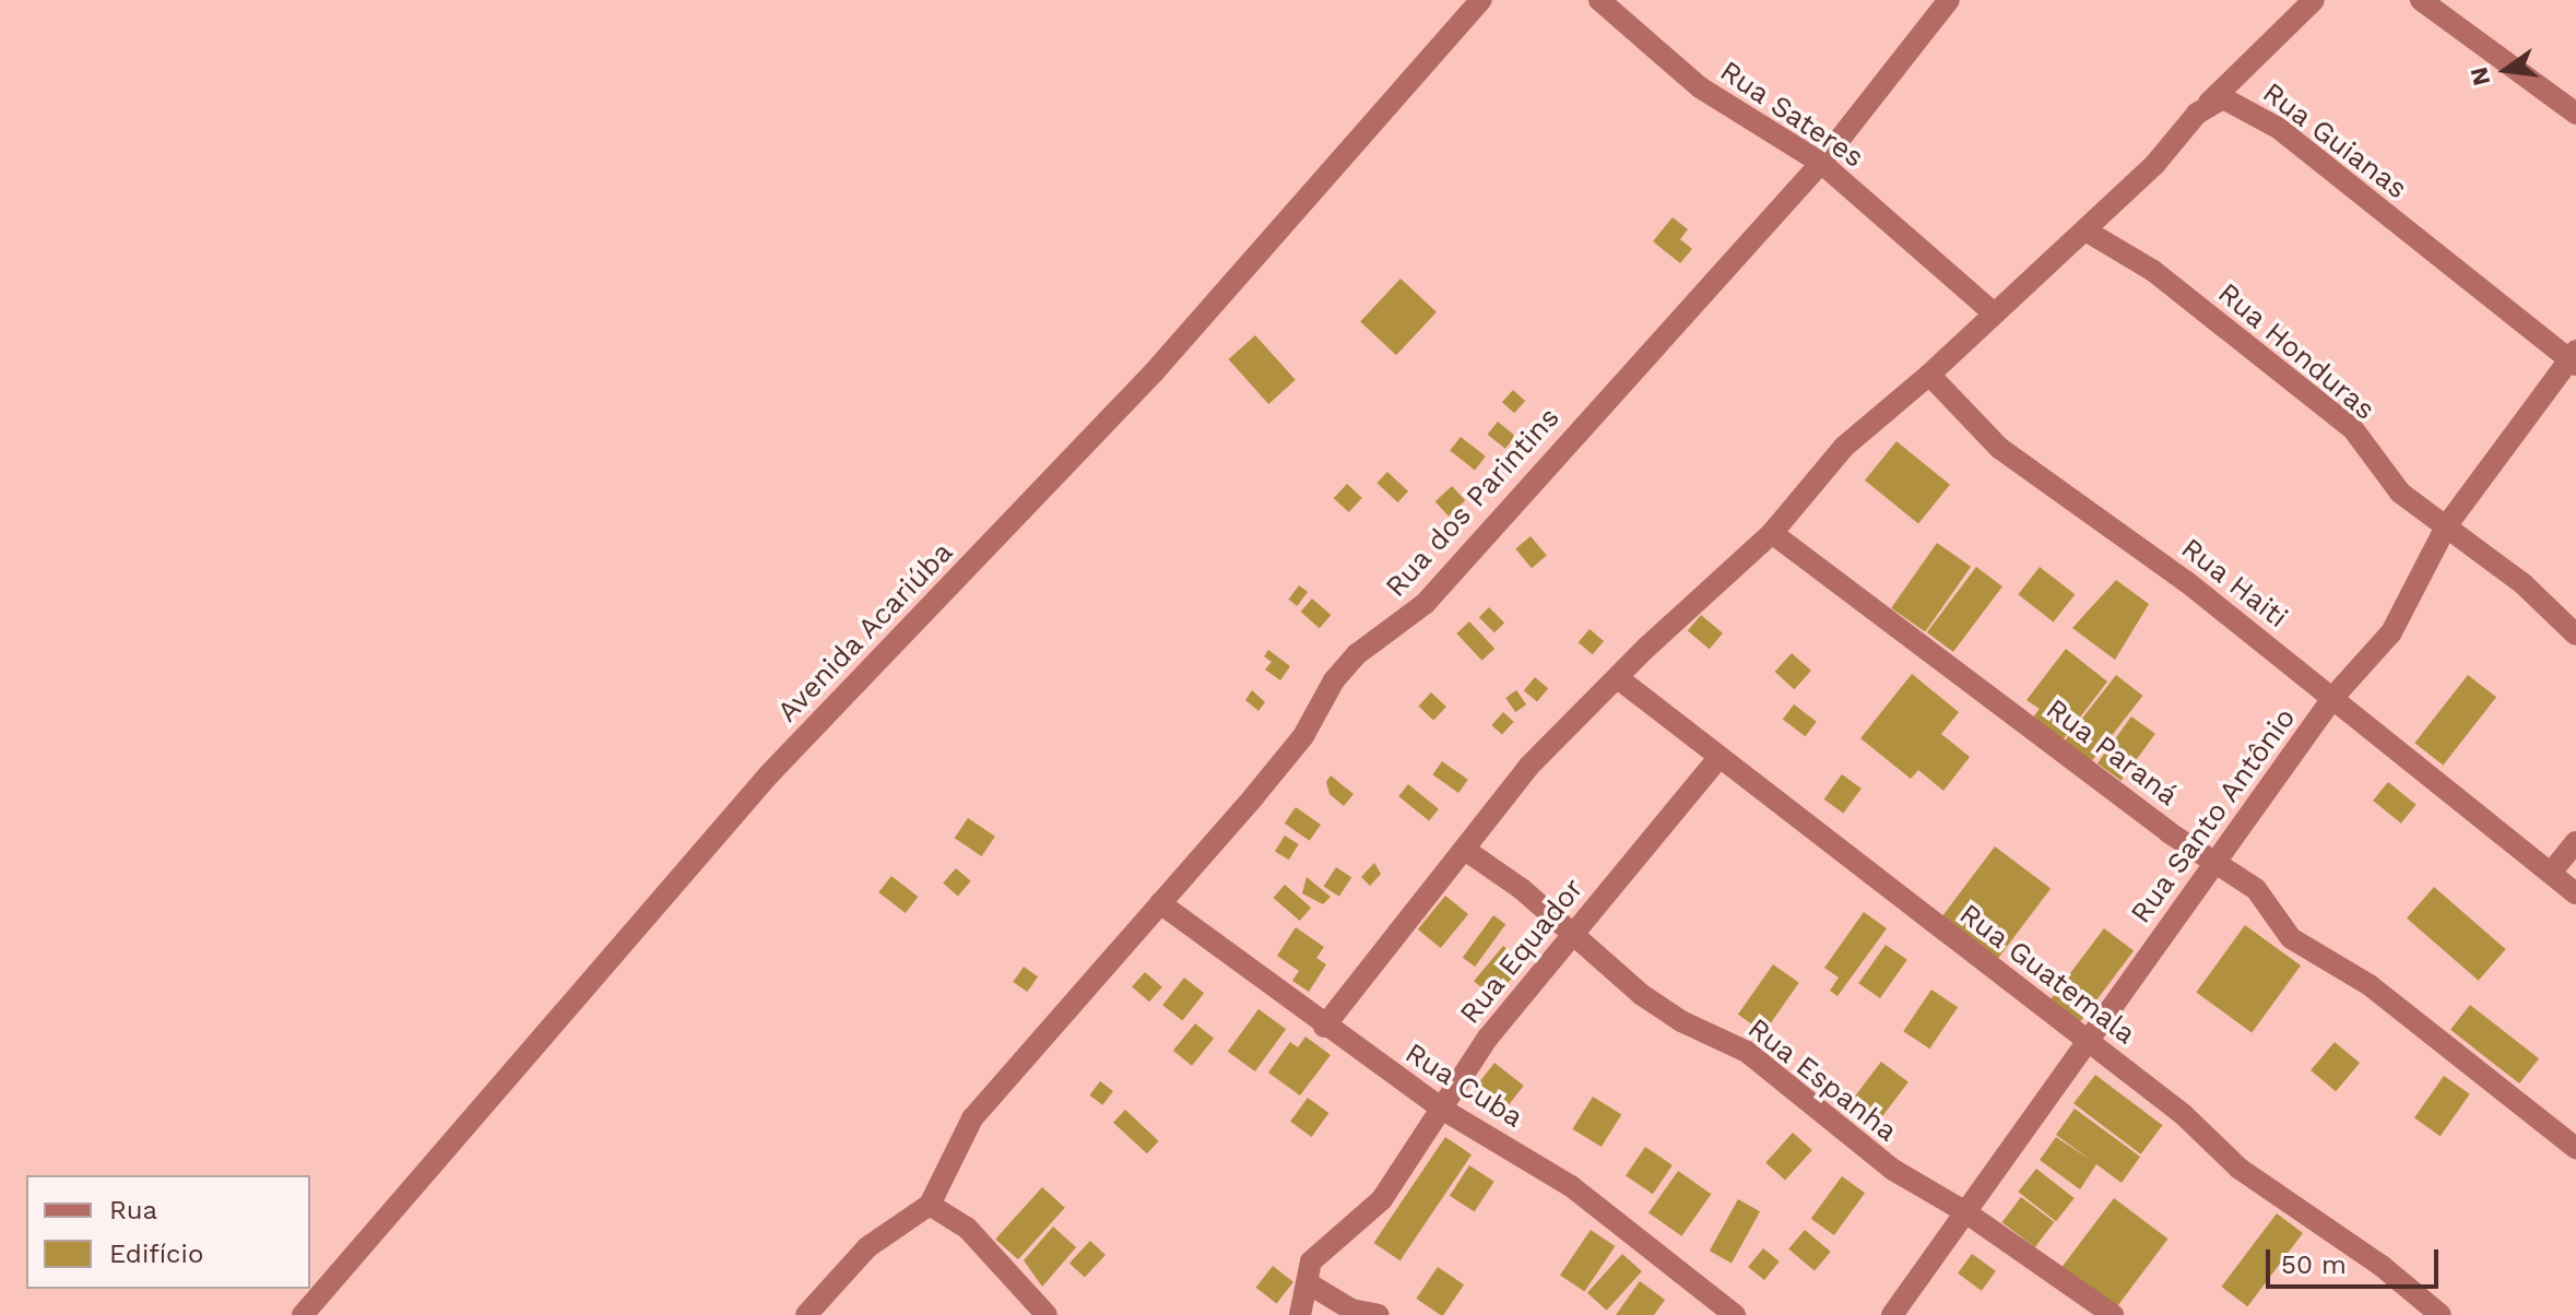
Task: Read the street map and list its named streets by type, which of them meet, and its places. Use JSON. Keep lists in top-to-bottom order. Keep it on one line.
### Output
{"streets":{"street":["Rua Sateres","Rua Guianas","Rua Honduras","Rua dos Parintins","Rua Haiti","Avenida Acariúba","Rua Paraná","Rua Santo Antônio","Rua Equador","Rua Guatemala","Rua Espanha","Rua Cuba"]},"crossings":[["Rua Sateres","Rua dos Parintins"],["Rua Guianas","Rua Santo Antônio"],["Rua Honduras","Rua Santo Antônio"],["Rua dos Parintins","Rua Cuba"],["Rua Haiti","Rua Santo Antônio"],["Rua Paraná","Rua Santo Antônio"],["Rua Santo Antônio","Rua Guatemala"],["Rua Santo Antônio","Rua Espanha"],["Rua Equador","Rua Guatemala"],["Rua Equador","Rua Espanha"],["Rua Equador","Rua Cuba"]],"legend":["Rua","Edifício"],"scale_bar":"50 m","north":"left"}
